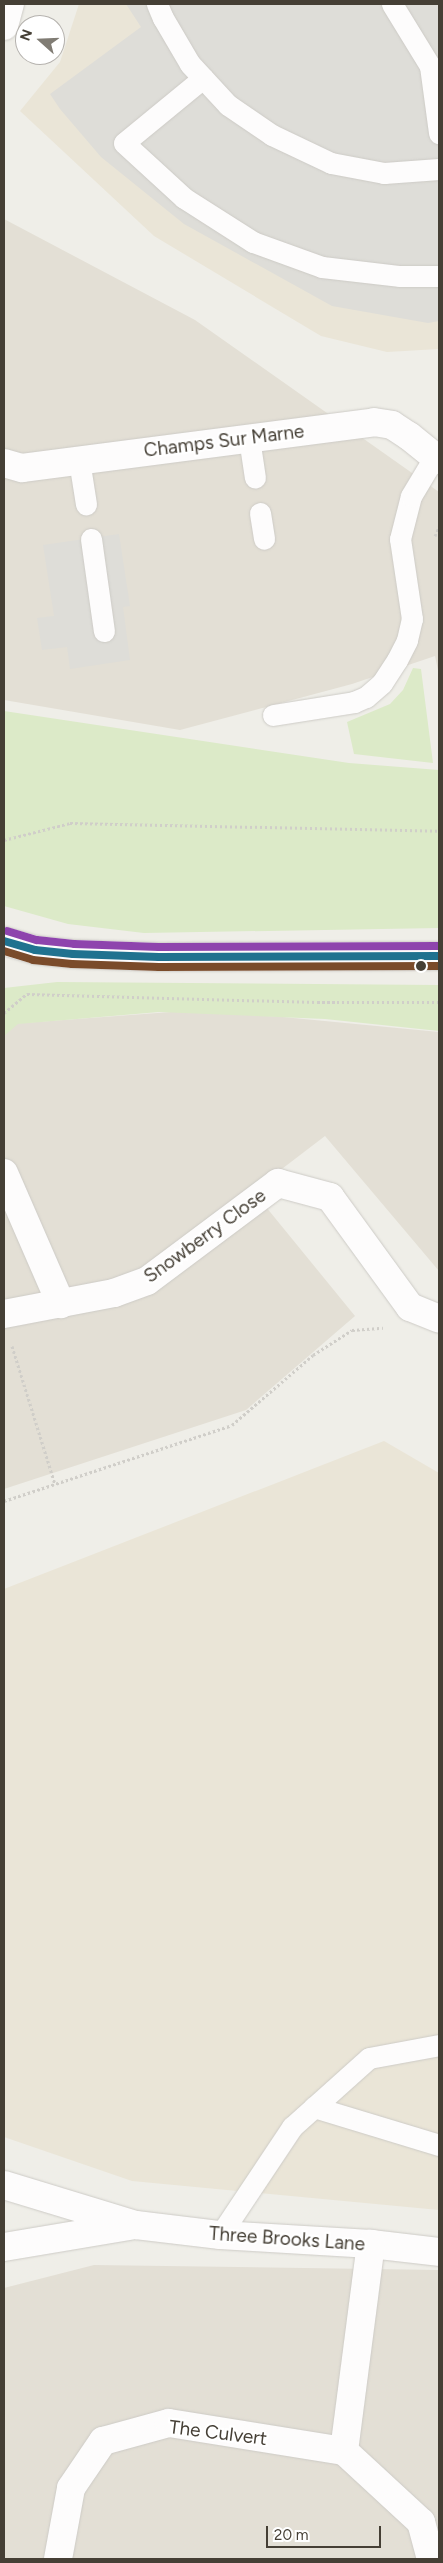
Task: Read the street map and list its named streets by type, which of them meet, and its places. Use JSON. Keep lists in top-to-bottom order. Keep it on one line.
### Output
{"streets":{"street":["Champs Sur Marne","Snowberry Close","Three Brooks Lane","The Culvert"]},"scale_bar":"20 m","north":"left"}
